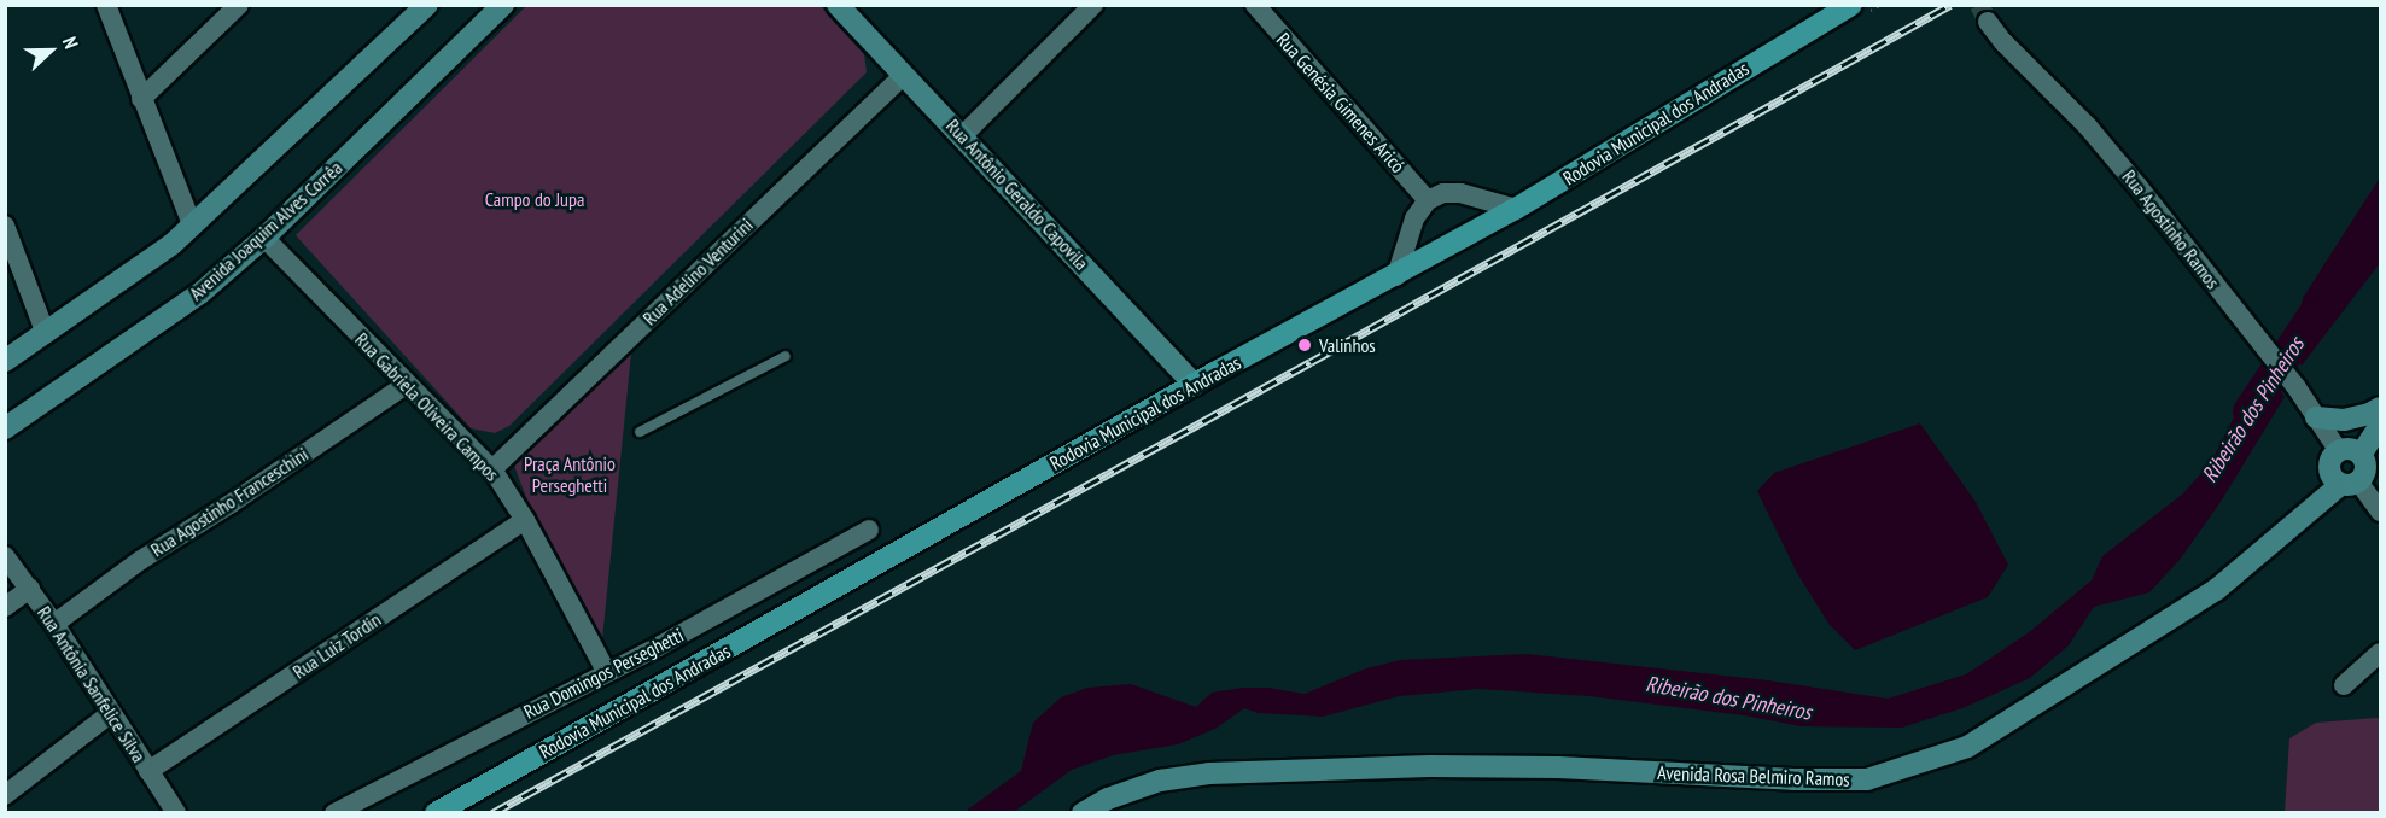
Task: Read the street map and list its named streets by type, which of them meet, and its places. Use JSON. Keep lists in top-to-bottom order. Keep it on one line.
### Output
{"streets":{"main road":["Rodovia Municipal dos Andradas","Rua Antônio Geraldo Capovila","Avenida Joaquim Alves Corrêa","Avenida Rosa Belmiro Ramos"],"street":["Rua Genésia Gimenes Aricó","Rua Agostinho Ramos","Rua Adelino Venturini","Rua Gabriela Oliveira Campos","Rua Agostinho Franceschini","Rua Luiz Tordin","Rua Domingos Perseghetti","Rua Antônia Sanfelice Silva"]},"crossings":[["Rodovia Municipal dos Andradas","Rua Antônio Geraldo Capovila"],["Rua Antônio Geraldo Capovila","Rua Adelino Venturini"],["Avenida Joaquim Alves Corrêa","Rua Gabriela Oliveira Campos"],["Rua Adelino Venturini","Rua Gabriela Oliveira Campos"],["Rua Gabriela Oliveira Campos","Rua Agostinho Franceschini"],["Rua Gabriela Oliveira Campos","Rua Luiz Tordin"],["Rua Gabriela Oliveira Campos","Rua Domingos Perseghetti"],["Rua Agostinho Franceschini","Rua Antônia Sanfelice Silva"],["Rua Luiz Tordin","Rua Antônia Sanfelice Silva"]],"water":["Ribeirão dos Pinheiros"],"parks":["Campo do Jupa","Praça Antônio Perseghetti"],"places":["Valinhos"],"north":"right"}
